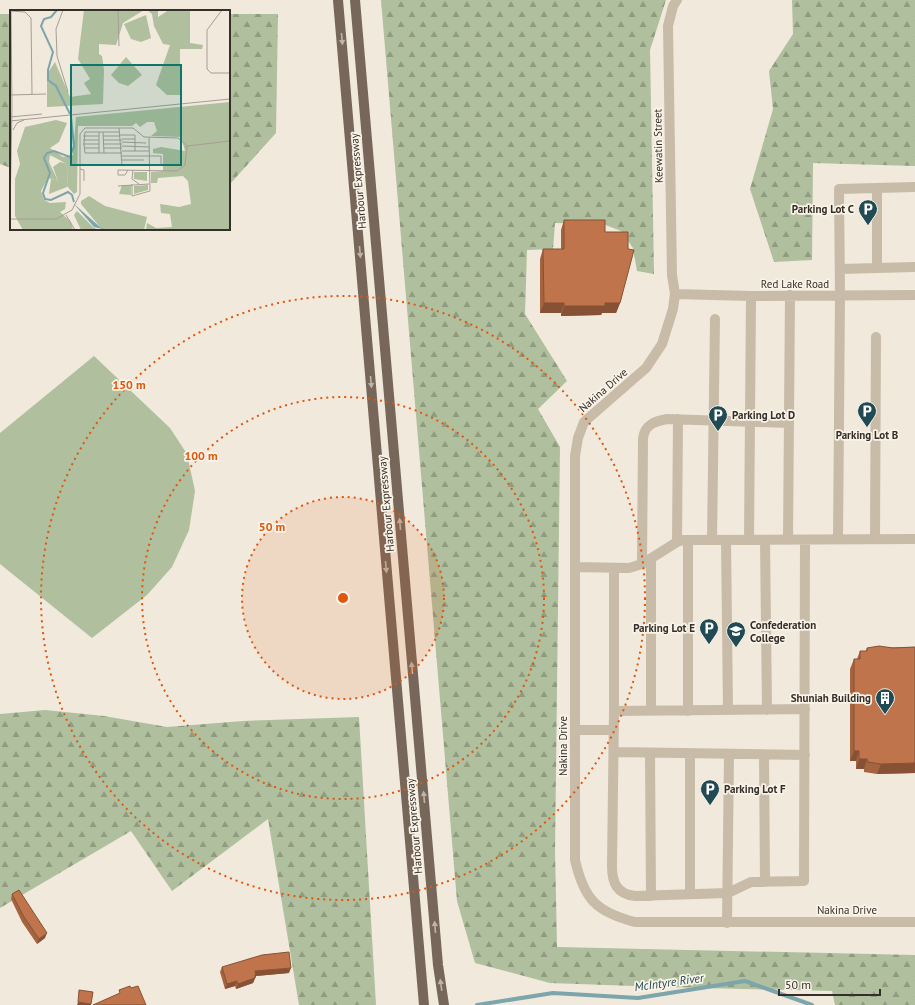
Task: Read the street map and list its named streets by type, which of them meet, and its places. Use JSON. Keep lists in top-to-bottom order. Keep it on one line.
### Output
{"streets":{"main road":["Harbour Expressway"],"street":["Keewatin Street","Red Lake Road","Nakina Drive"]},"crossings":[["Keewatin Street","Red Lake Road"],["Keewatin Street","Nakina Drive"],["Red Lake Road","Nakina Drive"]],"water":["McIntyre River"],"places":{"parking":["Parking Lot C","Parking Lot B","Parking Lot D","Parking Lot E","Parking Lot F"],"school or university":["Confederation College"],"building":["Shuniah Building"]},"scale_bar":"50 m","rings":["150 m","100 m","50 m"]}
